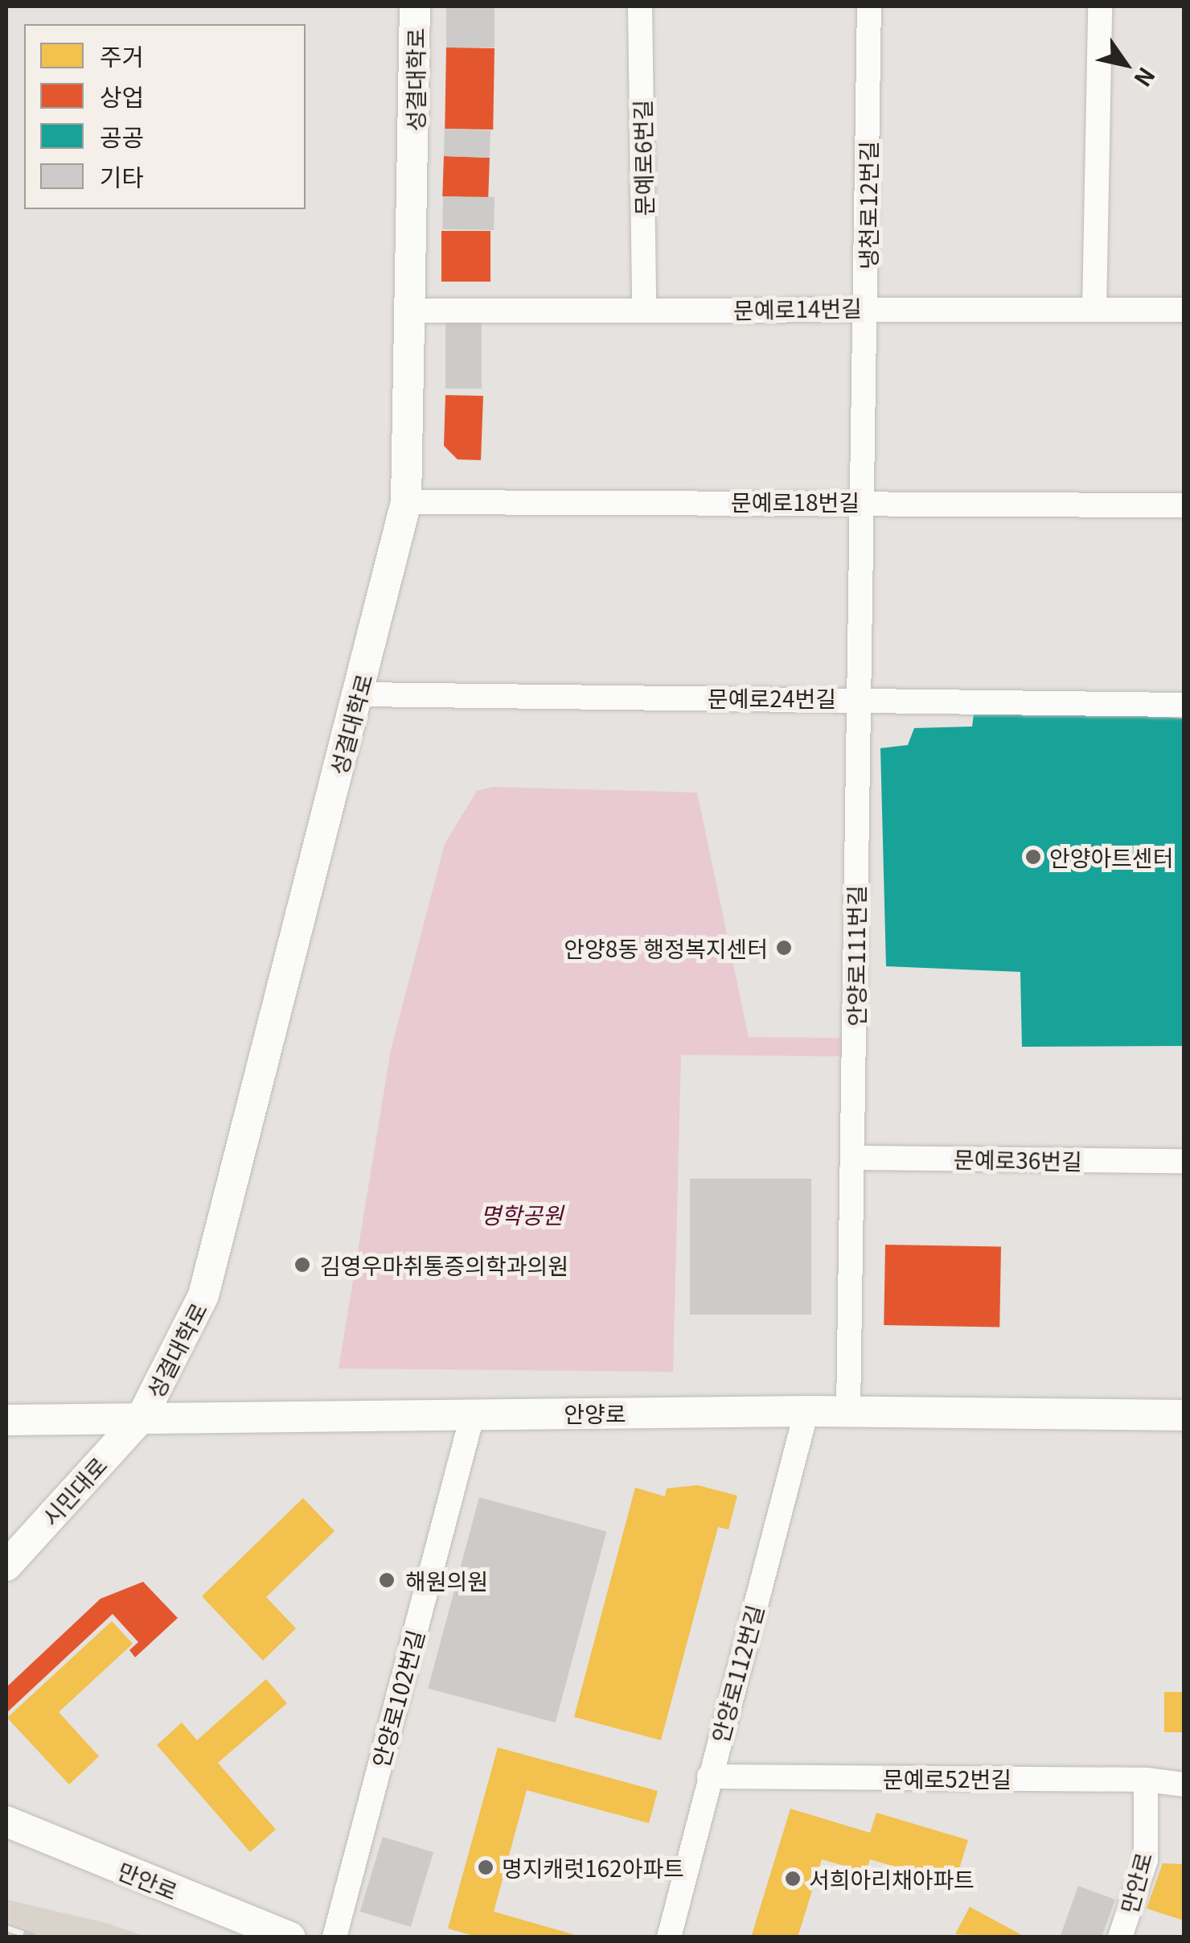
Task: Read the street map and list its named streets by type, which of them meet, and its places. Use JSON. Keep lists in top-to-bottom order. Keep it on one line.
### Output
{"streets":{"street":["성결대학로","문예로6번길","냉천로12번길","문예로14번길","문예로18번길","문예로24번길","안양로111번길","문예로36번길","안양로","시민대로","안양로112번길","안양로102번길","문예로52번길","만안로"]},"crossings":[["성결대학로","문예로14번길"],["성결대학로","문예로18번길"],["성결대학로","문예로24번길"],["성결대학로","안양로"],["성결대학로","시민대로"],["문예로6번길","문예로14번길"],["냉천로12번길","문예로14번길"],["냉천로12번길","문예로18번길"],["냉천로12번길","안양로111번길"],["문예로18번길","안양로111번길"],["문예로24번길","안양로111번길"],["안양로111번길","문예로36번길"],["안양로111번길","안양로"],["안양로","시민대로"],["안양로","안양로112번길"],["안양로","안양로102번길"],["안양로112번길","문예로52번길"],["문예로52번길","만안로"]],"parks":["명학공원"],"places":["안양아트센터","안양8동 행정복지센터","김영우마취통증의학과의원","해원의원","명지캐럿162아파트","서희아리채아파트"],"legend":["주거","상업","공공","기타"],"north":"bottom right"}
